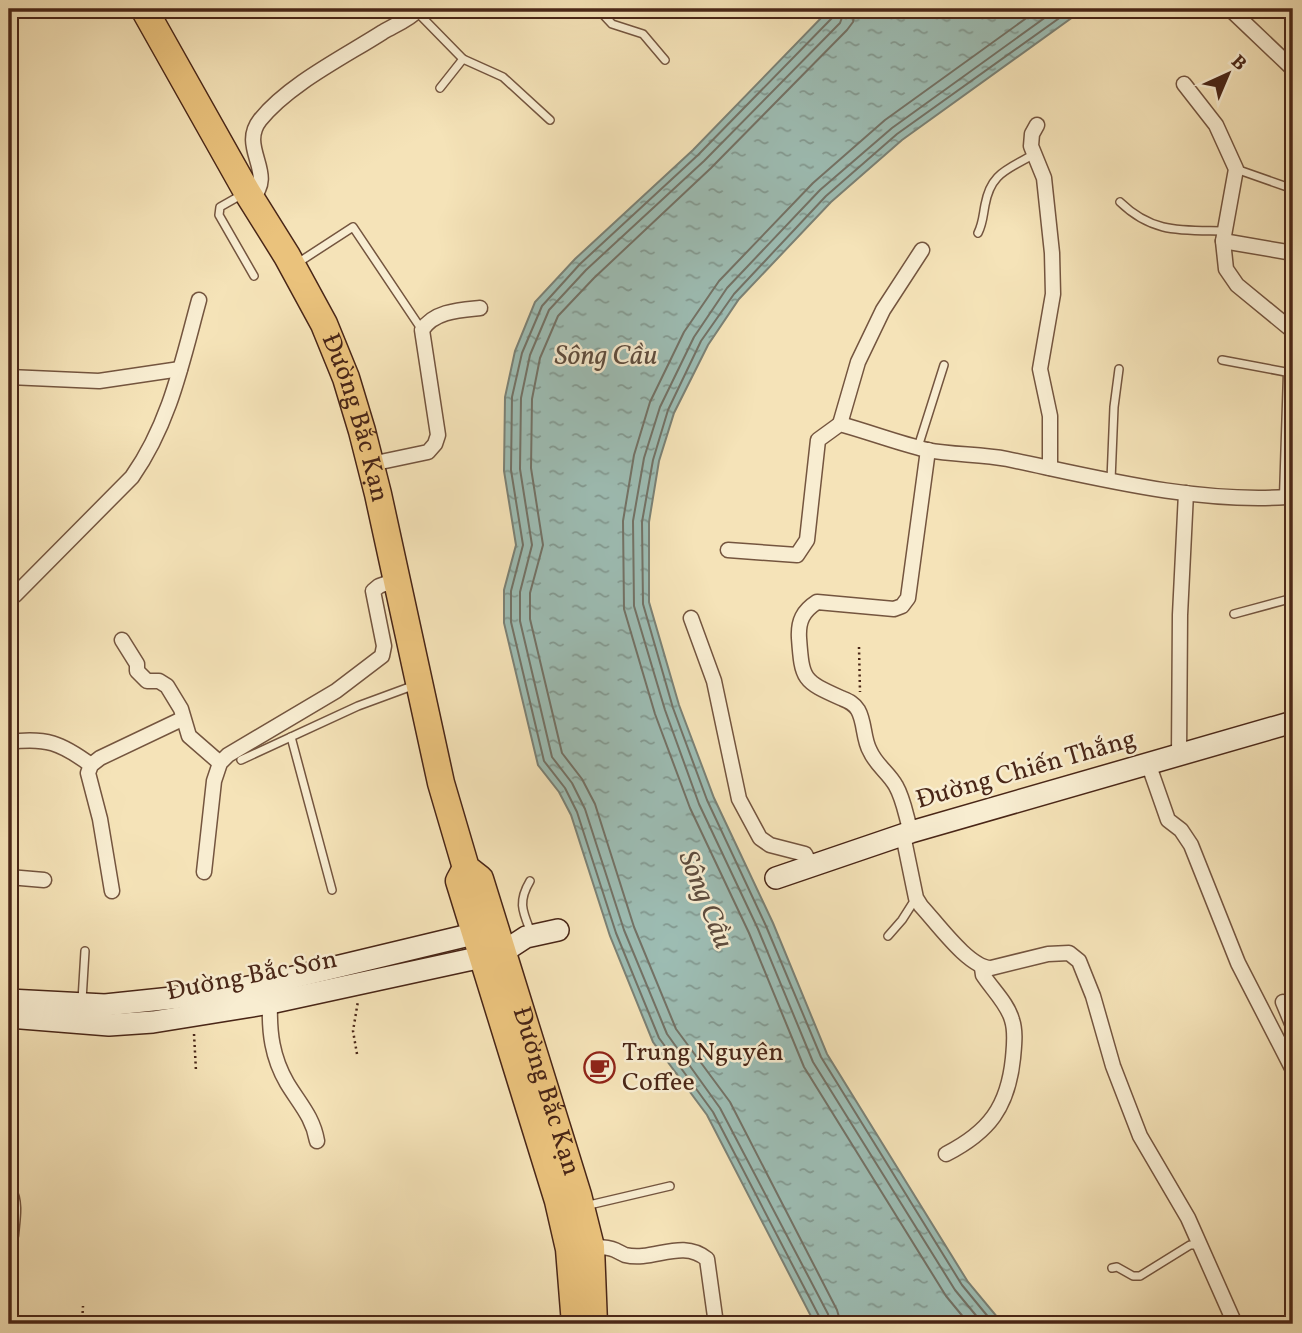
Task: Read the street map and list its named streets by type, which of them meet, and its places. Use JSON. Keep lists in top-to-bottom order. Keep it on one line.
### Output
{"streets":{"highway":["Đường Bắc Kạn"],"main road":["Đường Chiến Thắng","Đường Bắc Sơn"]},"crossings":[["Đường Bắc Kạn","Đường Bắc Sơn"]],"water":["Sông Cầu"],"places":{"cafe":["Trung Nguyên Coffee"]},"north":"top right"}
